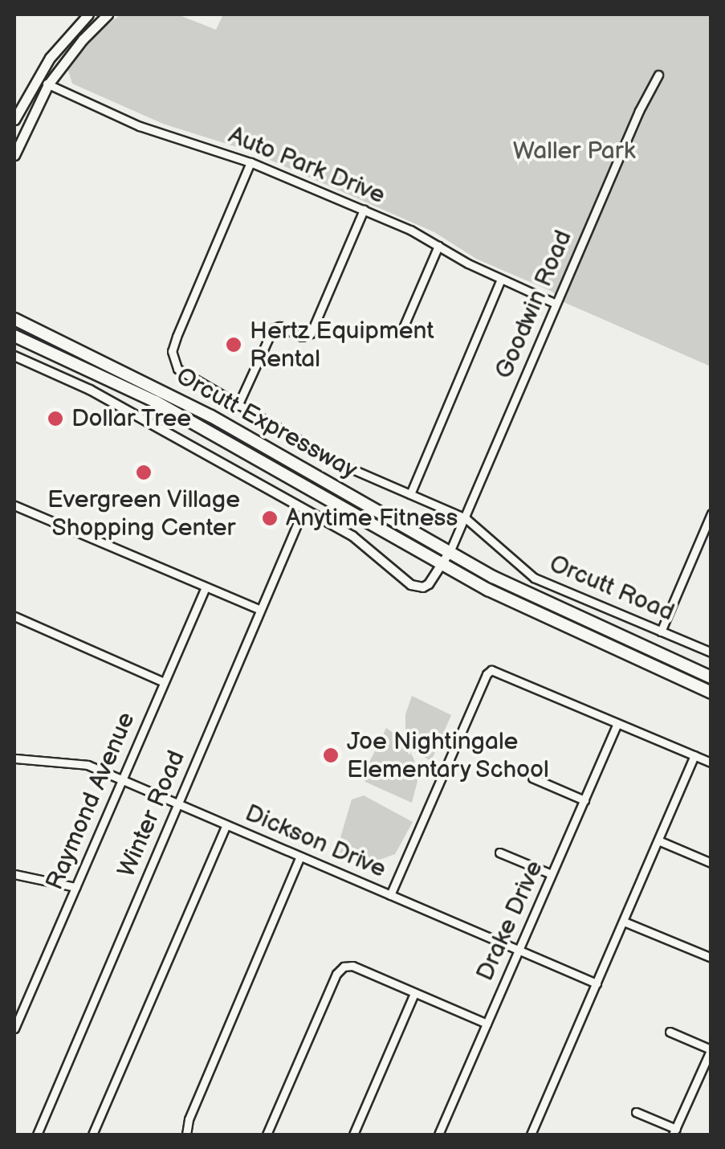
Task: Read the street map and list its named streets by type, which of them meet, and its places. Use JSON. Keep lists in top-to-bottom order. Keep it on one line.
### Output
{"streets":{"highway":["Orcutt Expressway"],"street":["Auto Park Drive","Goodwin Road","Orcutt Road","Raymond Avenue","Winter Road","Dickson Drive","Drake Drive"]},"crossings":[["Auto Park Drive","Goodwin Road"],["Auto Park Drive","Orcutt Road"],["Goodwin Road","Orcutt Expressway"],["Goodwin Road","Orcutt Road"],["Raymond Avenue","Dickson Drive"],["Winter Road","Dickson Drive"],["Dickson Drive","Drake Drive"]],"parks":["Waller Park"],"places":["Hertz Equipment Rental","Dollar Tree","Evergreen Village Shopping Center","Anytime Fitness","Joe Nightingale Elementary School"]}
